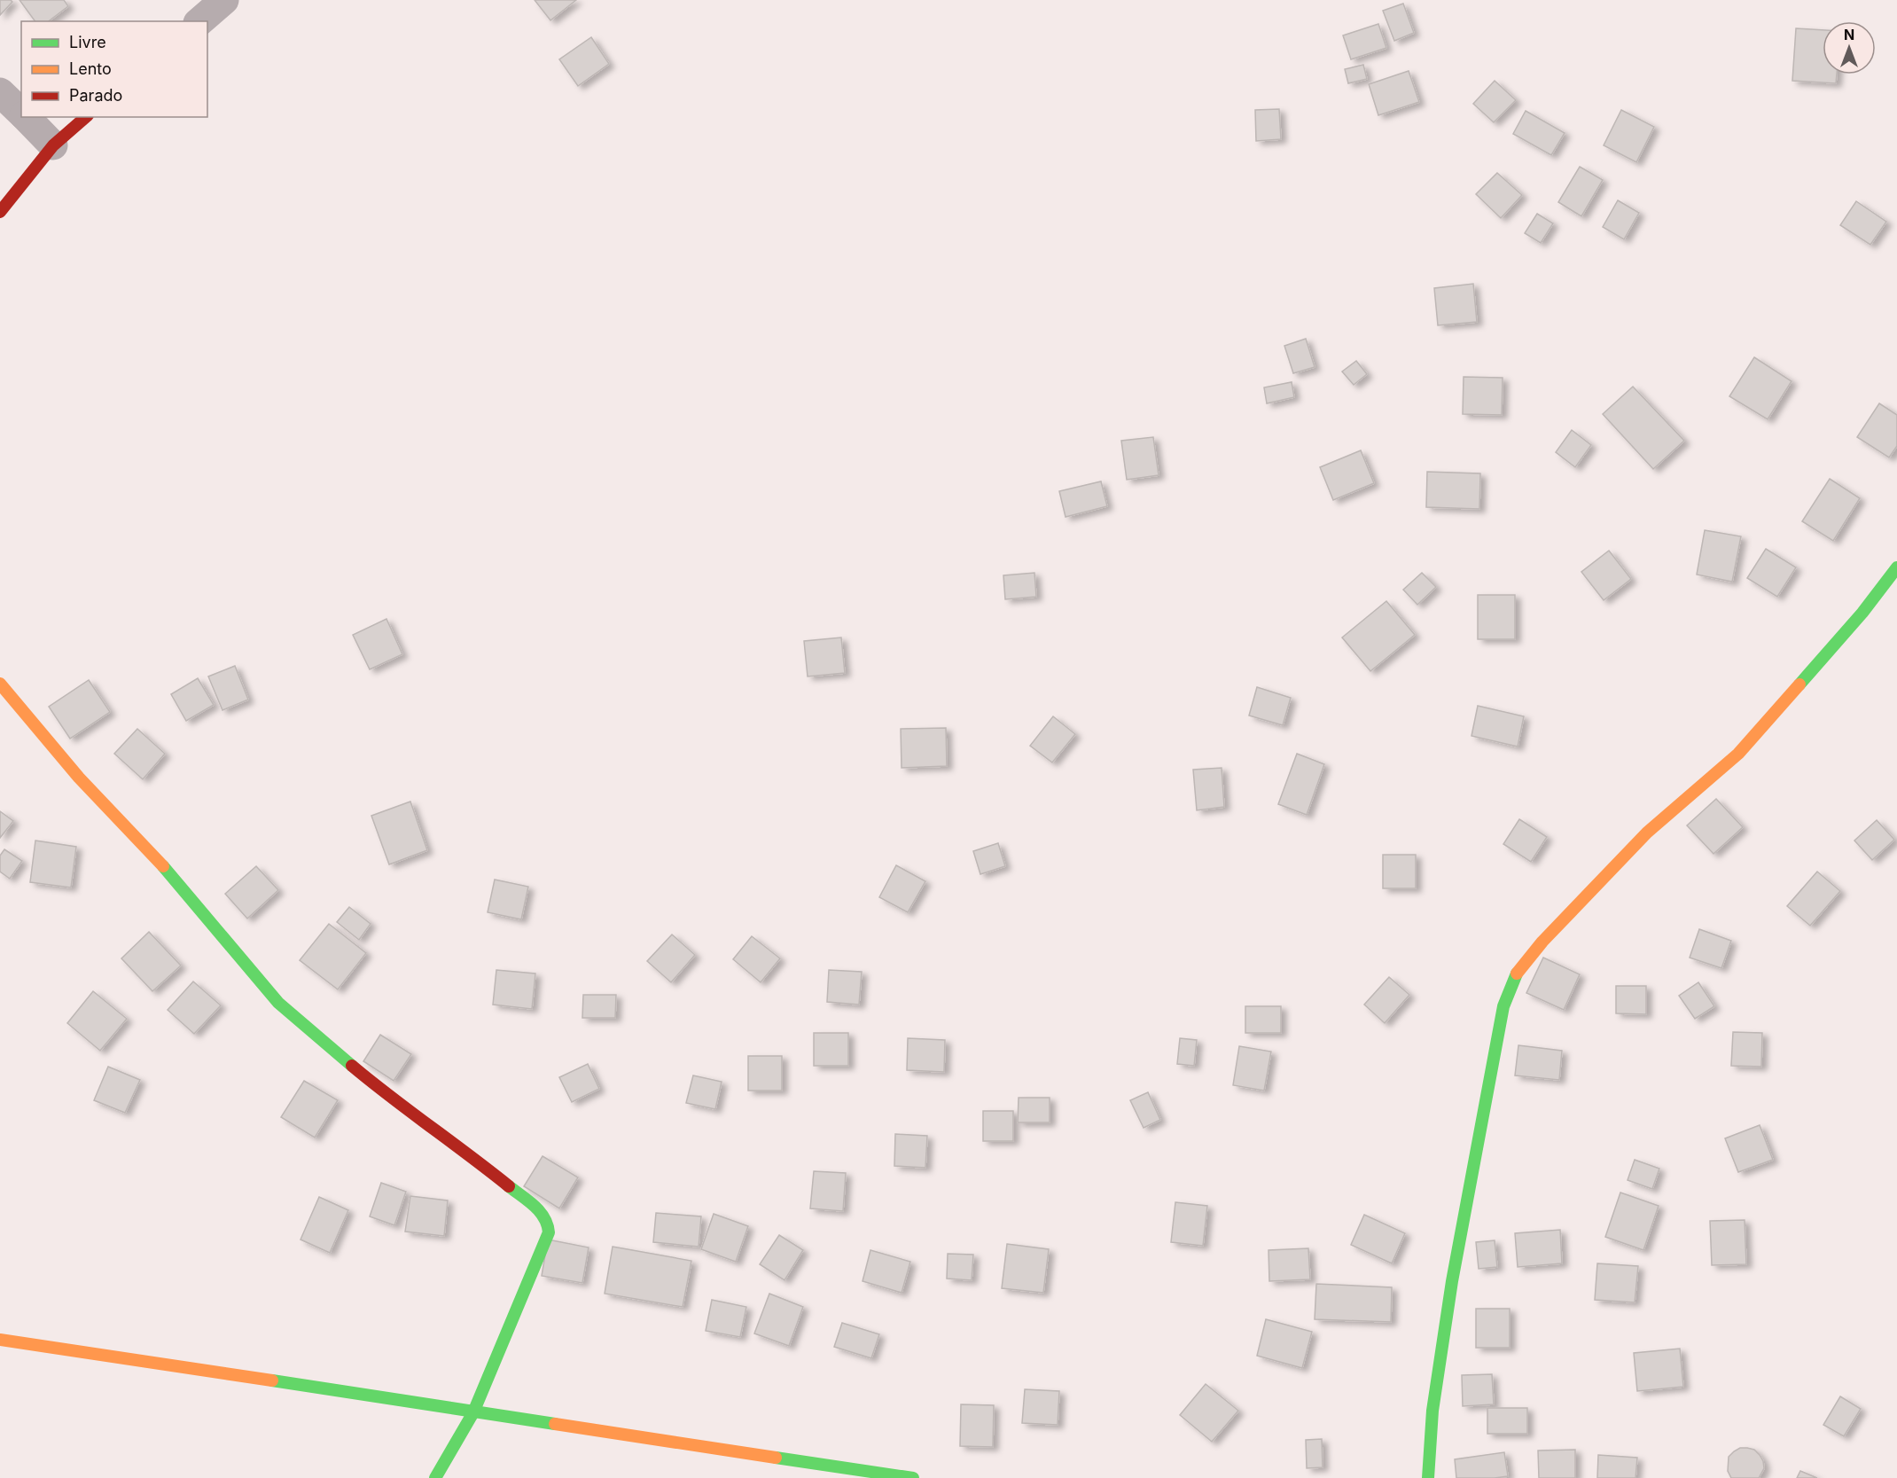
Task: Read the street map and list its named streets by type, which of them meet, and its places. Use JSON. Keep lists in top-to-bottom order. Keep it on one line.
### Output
{"legend":["Livre","Lento","Parado"],"north":"top"}
